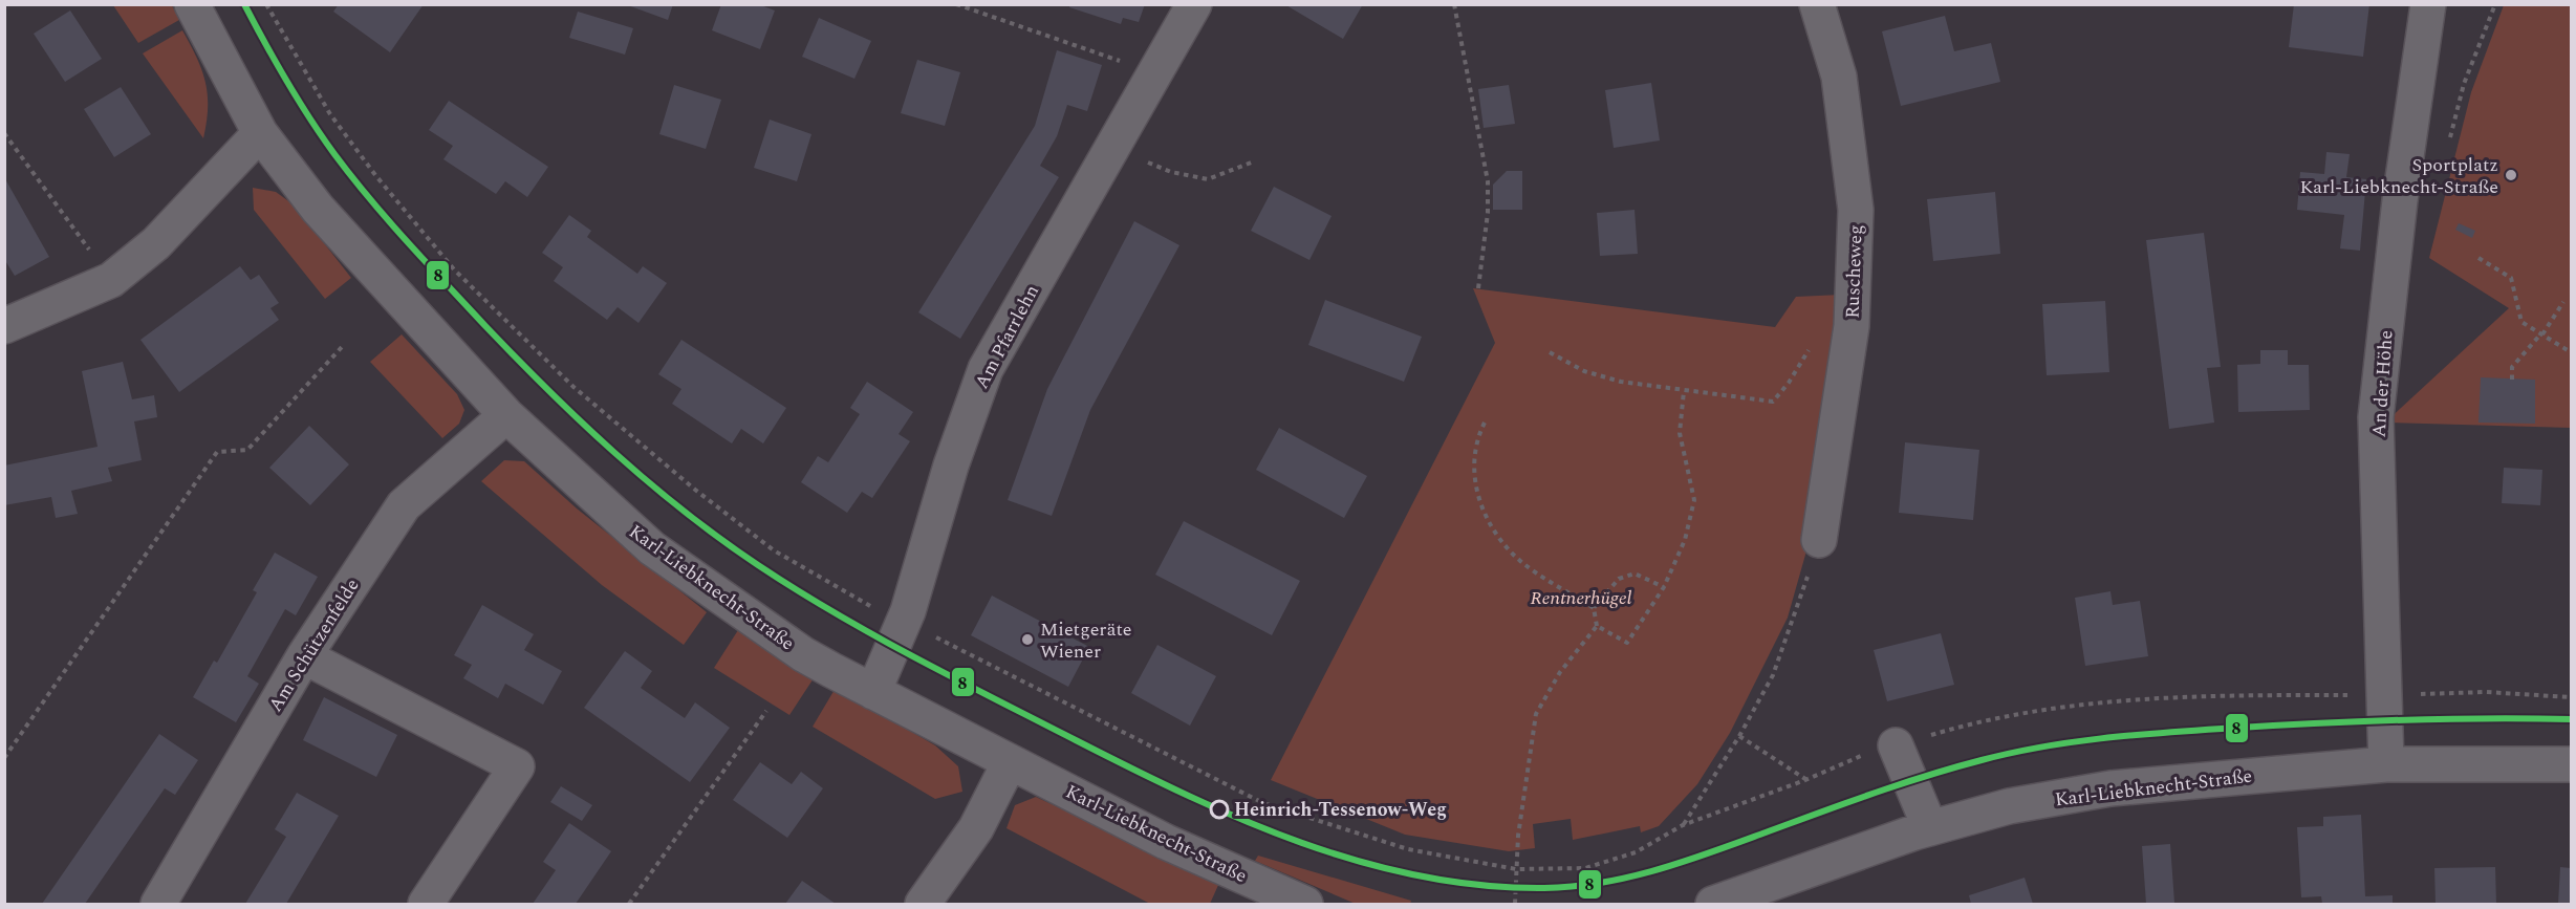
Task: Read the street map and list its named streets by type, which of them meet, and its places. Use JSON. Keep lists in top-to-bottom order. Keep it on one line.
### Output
{"streets":{"street":["Ruscheweg","Am Pfarrlehn","An der Höhe","Karl-Liebknecht-Straße","Am Schützenfelde"]},"crossings":[["Am Pfarrlehn","Karl-Liebknecht-Straße"],["An der Höhe","Karl-Liebknecht-Straße"],["Karl-Liebknecht-Straße","Am Schützenfelde"]],"parks":["Rentnerhügel"],"places":["Sportplatz Karl-Liebknecht-Straße","Mietgeräte Wiener","Heinrich-Tessenow-Weg"],"lines":["transit line 8"]}
